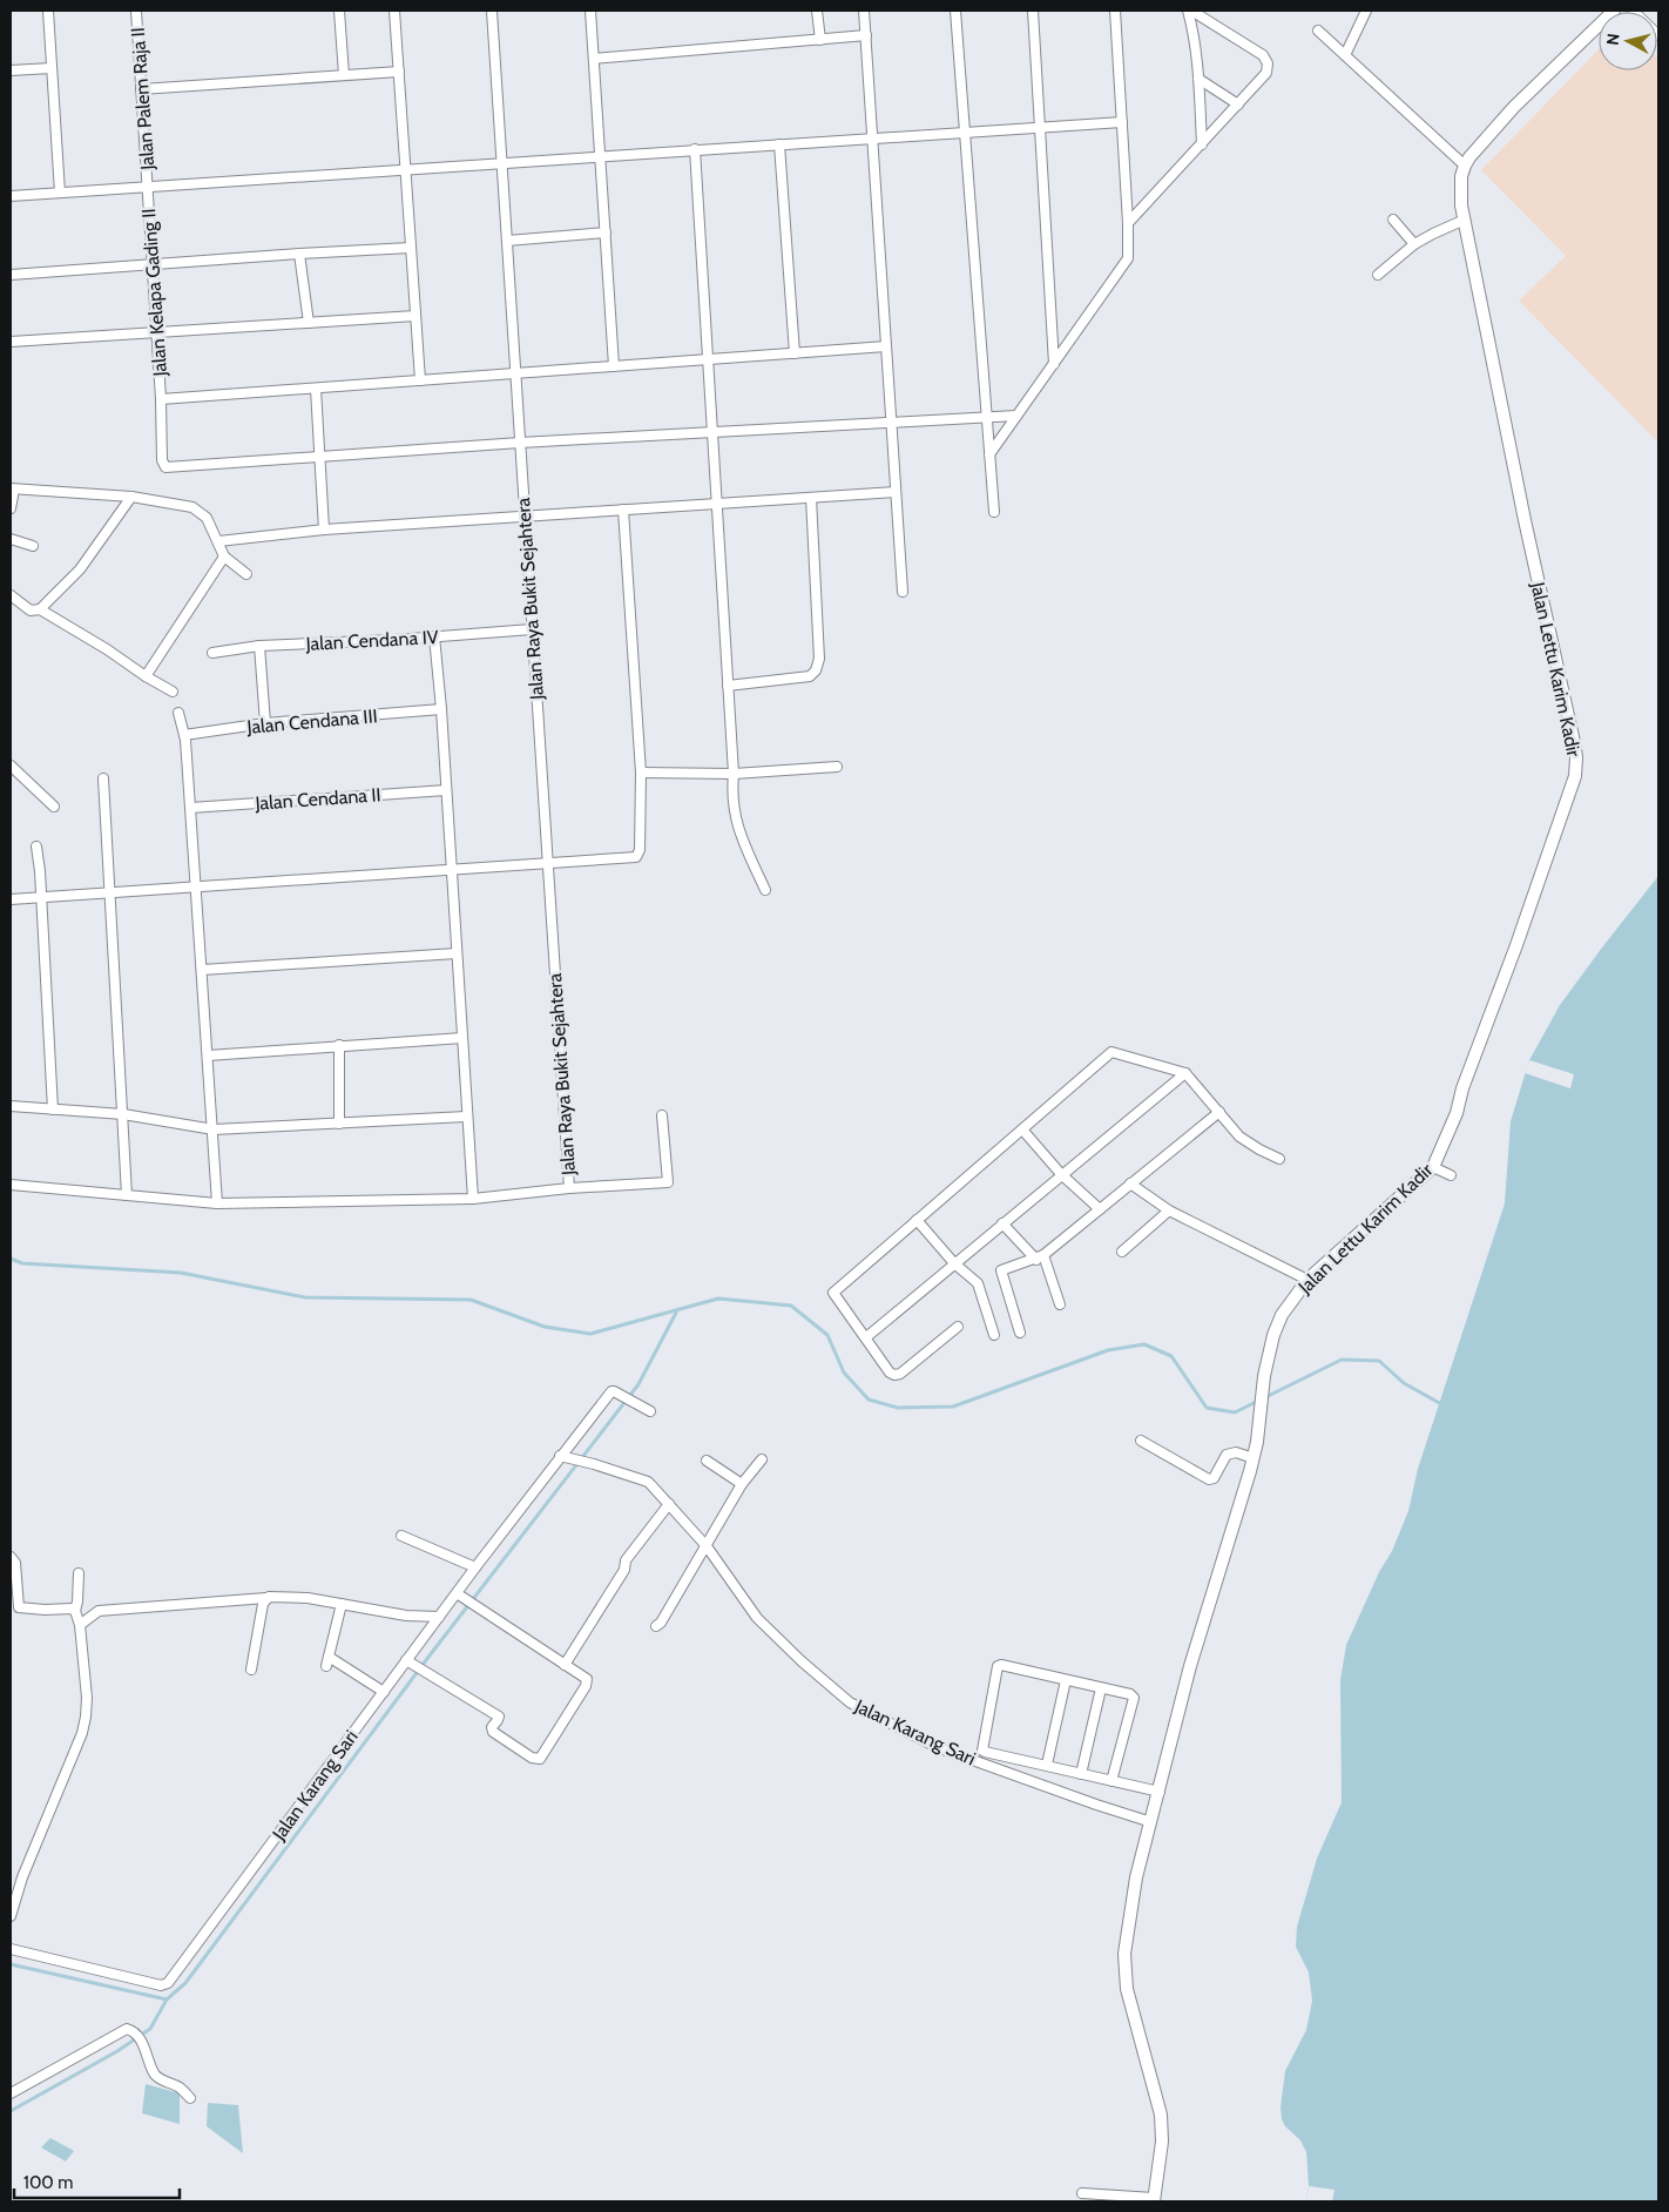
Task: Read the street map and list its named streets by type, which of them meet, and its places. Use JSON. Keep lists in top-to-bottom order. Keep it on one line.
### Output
{"streets":{"street":["Jalan Palem Raja II","Jalan Kelapa Gading II","Jalan Raya Bukit Sejahtera","Jalan Cendana IV","Jalan Lettu Karim Kadir","Jalan Cendana III","Jalan Cendana II","Jalan Karang Sari"]},"crossings":[["Jalan Palem Raja II","Jalan Kelapa Gading II"],["Jalan Raya Bukit Sejahtera","Jalan Cendana IV"],["Jalan Lettu Karim Kadir","Jalan Karang Sari"]],"scale_bar":"100 m","north":"left"}
